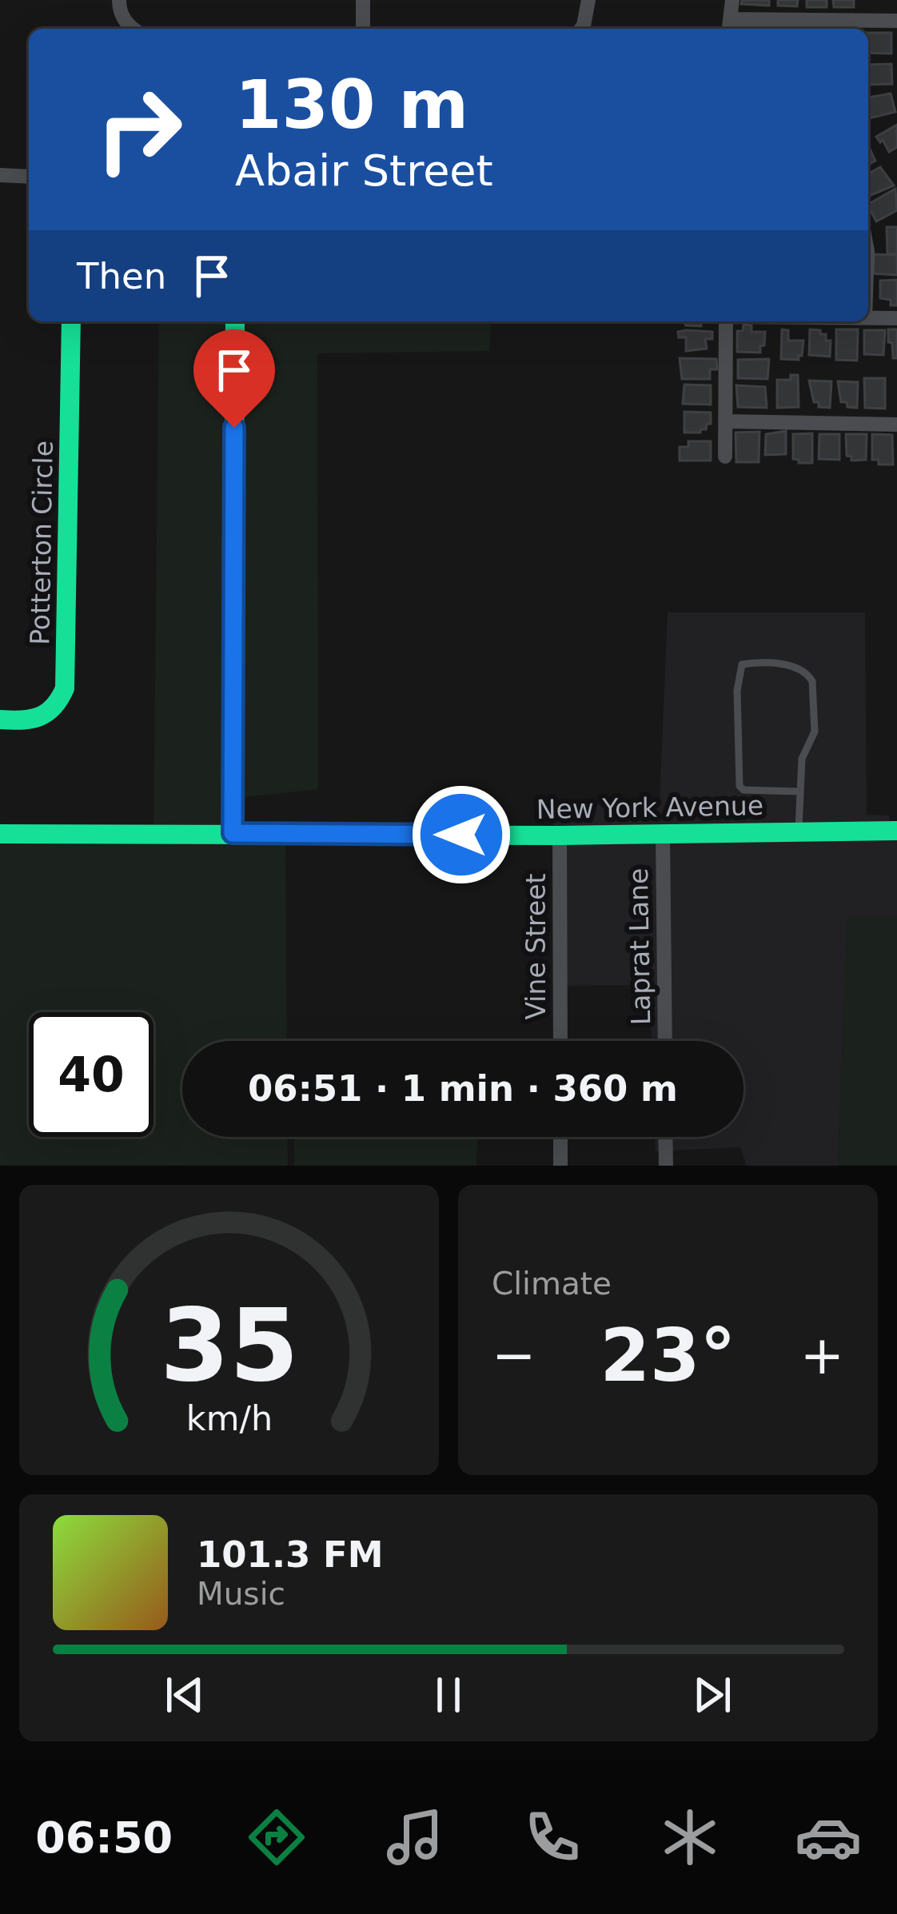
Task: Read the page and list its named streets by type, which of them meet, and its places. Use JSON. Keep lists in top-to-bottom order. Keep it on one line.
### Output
{"streets":{"street":["Potterton Circle","New York Avenue","Vine Street","Laprat Lane"]},"crossings":[["New York Avenue","Vine Street"],["New York Avenue","Laprat Lane"]],"page":{"turn":["130 m","Abair Street"],"then":"Then","limit":"40","trip":"06:51 · 1 min · 360 m","tile":"Climate","heat":["−","23°","+"],"song":["101.3 FM","Music"],"tabs":"06:50","gauge":["35","km/h"]}}
